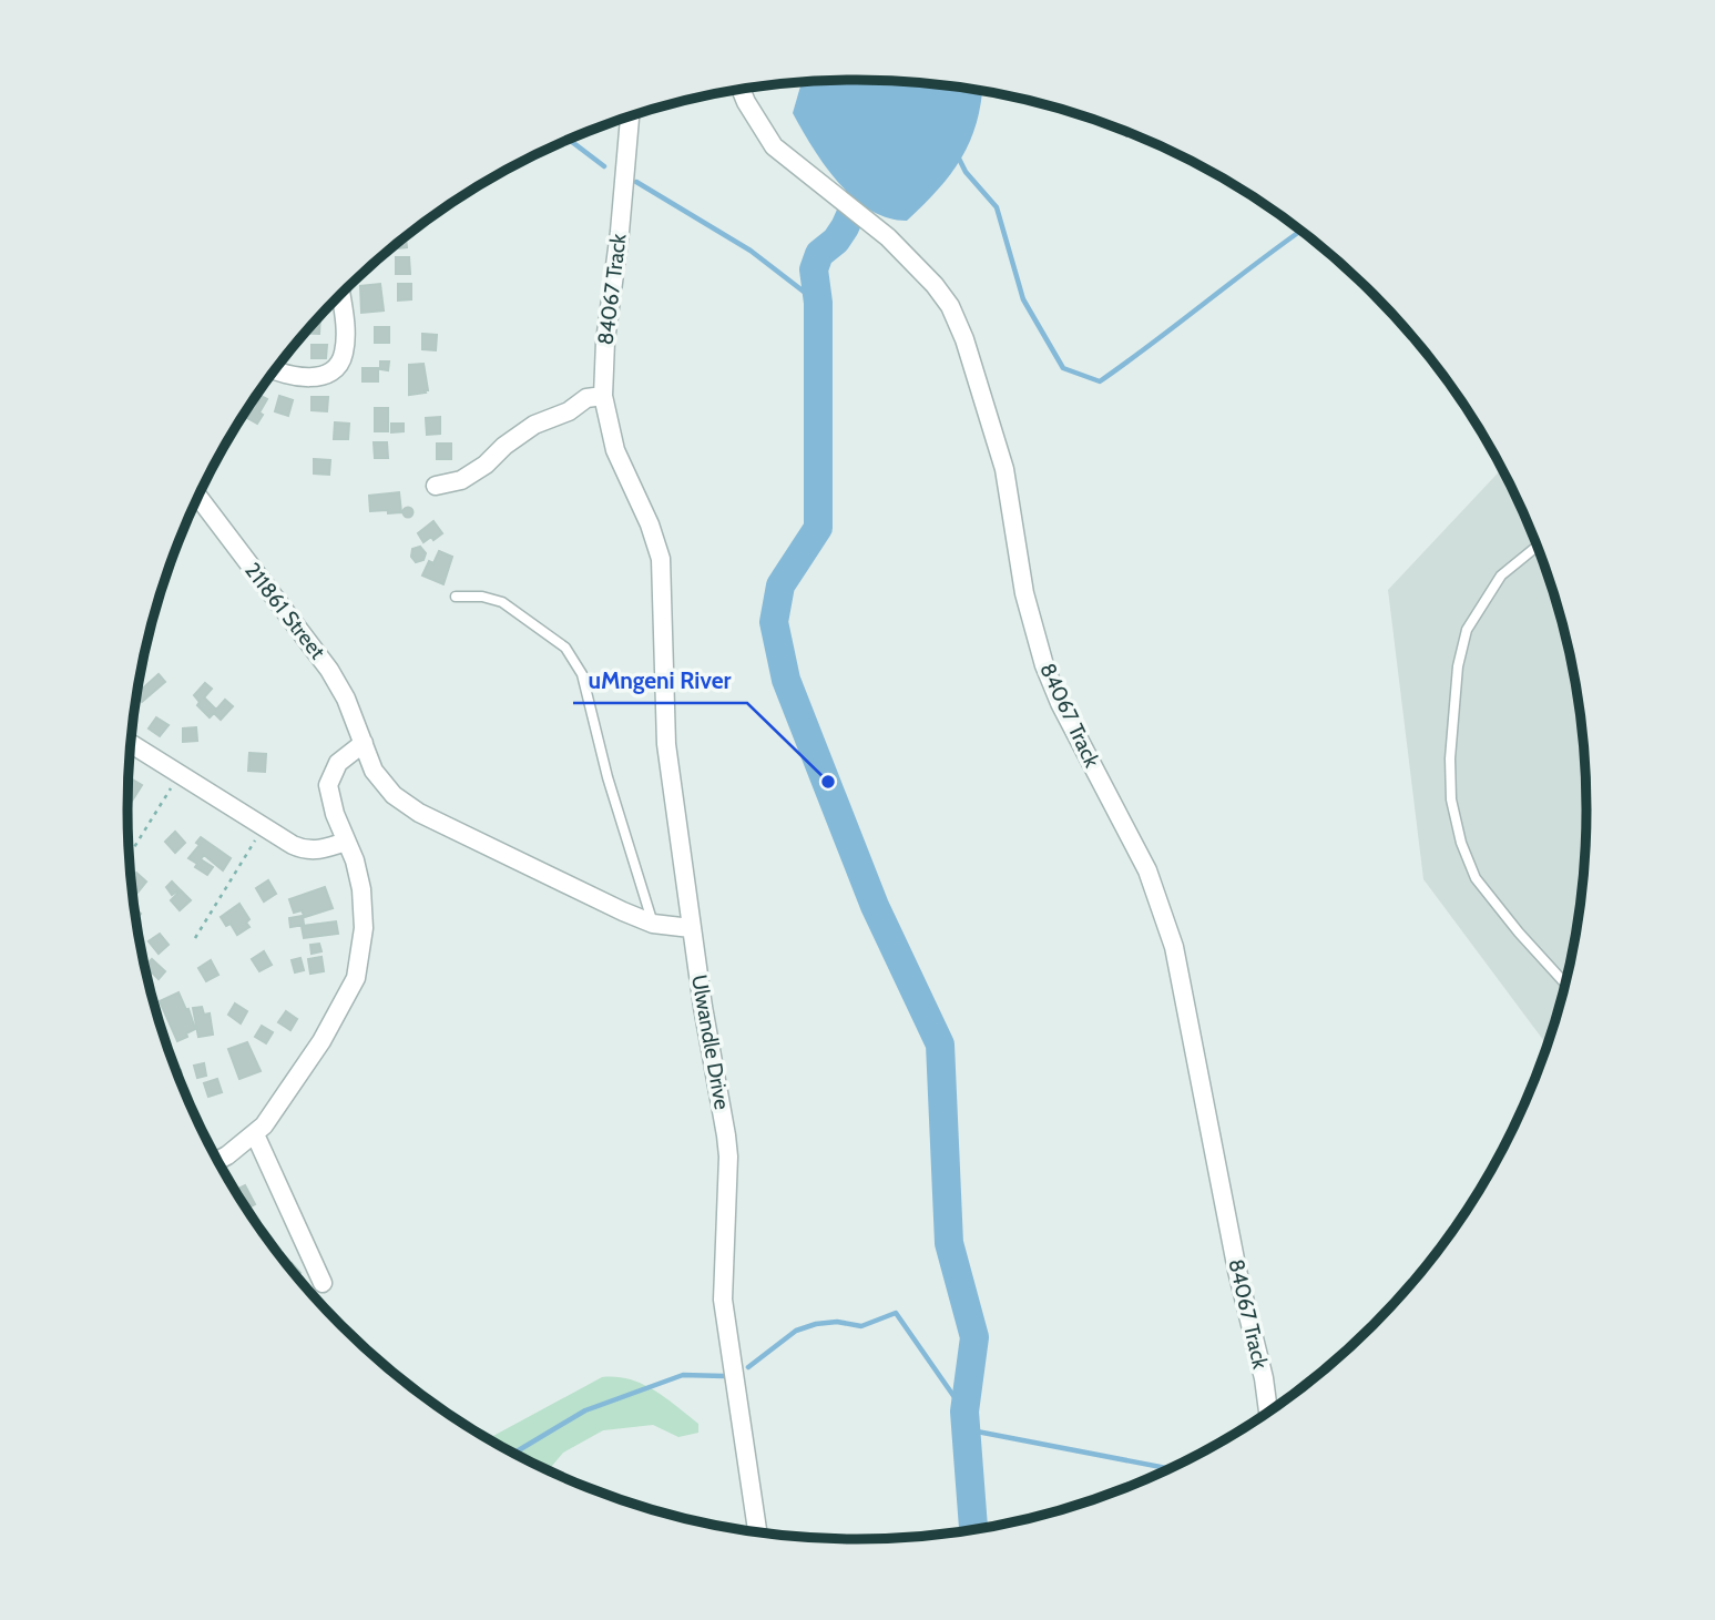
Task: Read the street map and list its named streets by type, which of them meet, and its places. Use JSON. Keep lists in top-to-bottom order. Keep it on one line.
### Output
{"streets":{"street":["84067 Track","211861 Street","Ulwandle Drive"]},"crossings":[["84067 Track","Ulwandle Drive"]],"places":["uMngeni River"]}
